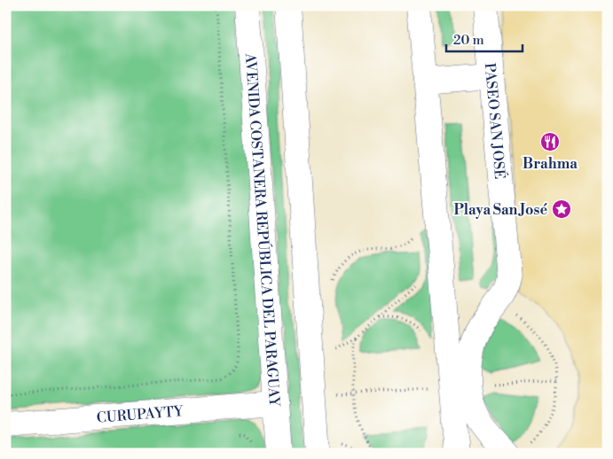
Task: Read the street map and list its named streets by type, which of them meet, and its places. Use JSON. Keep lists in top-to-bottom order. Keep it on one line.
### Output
{"streets":{"street":["PASEO SAN JOSÉ","AVENIDA COSTANERA REPÚBLICA DEL PARAGUAY","CURUPAYTY"]},"crossings":[["AVENIDA COSTANERA REPÚBLICA DEL PARAGUAY","CURUPAYTY"]],"places":{"restaurant":["Brahma"],"place":["Playa San José"]},"scale_bar":"20 m"}
